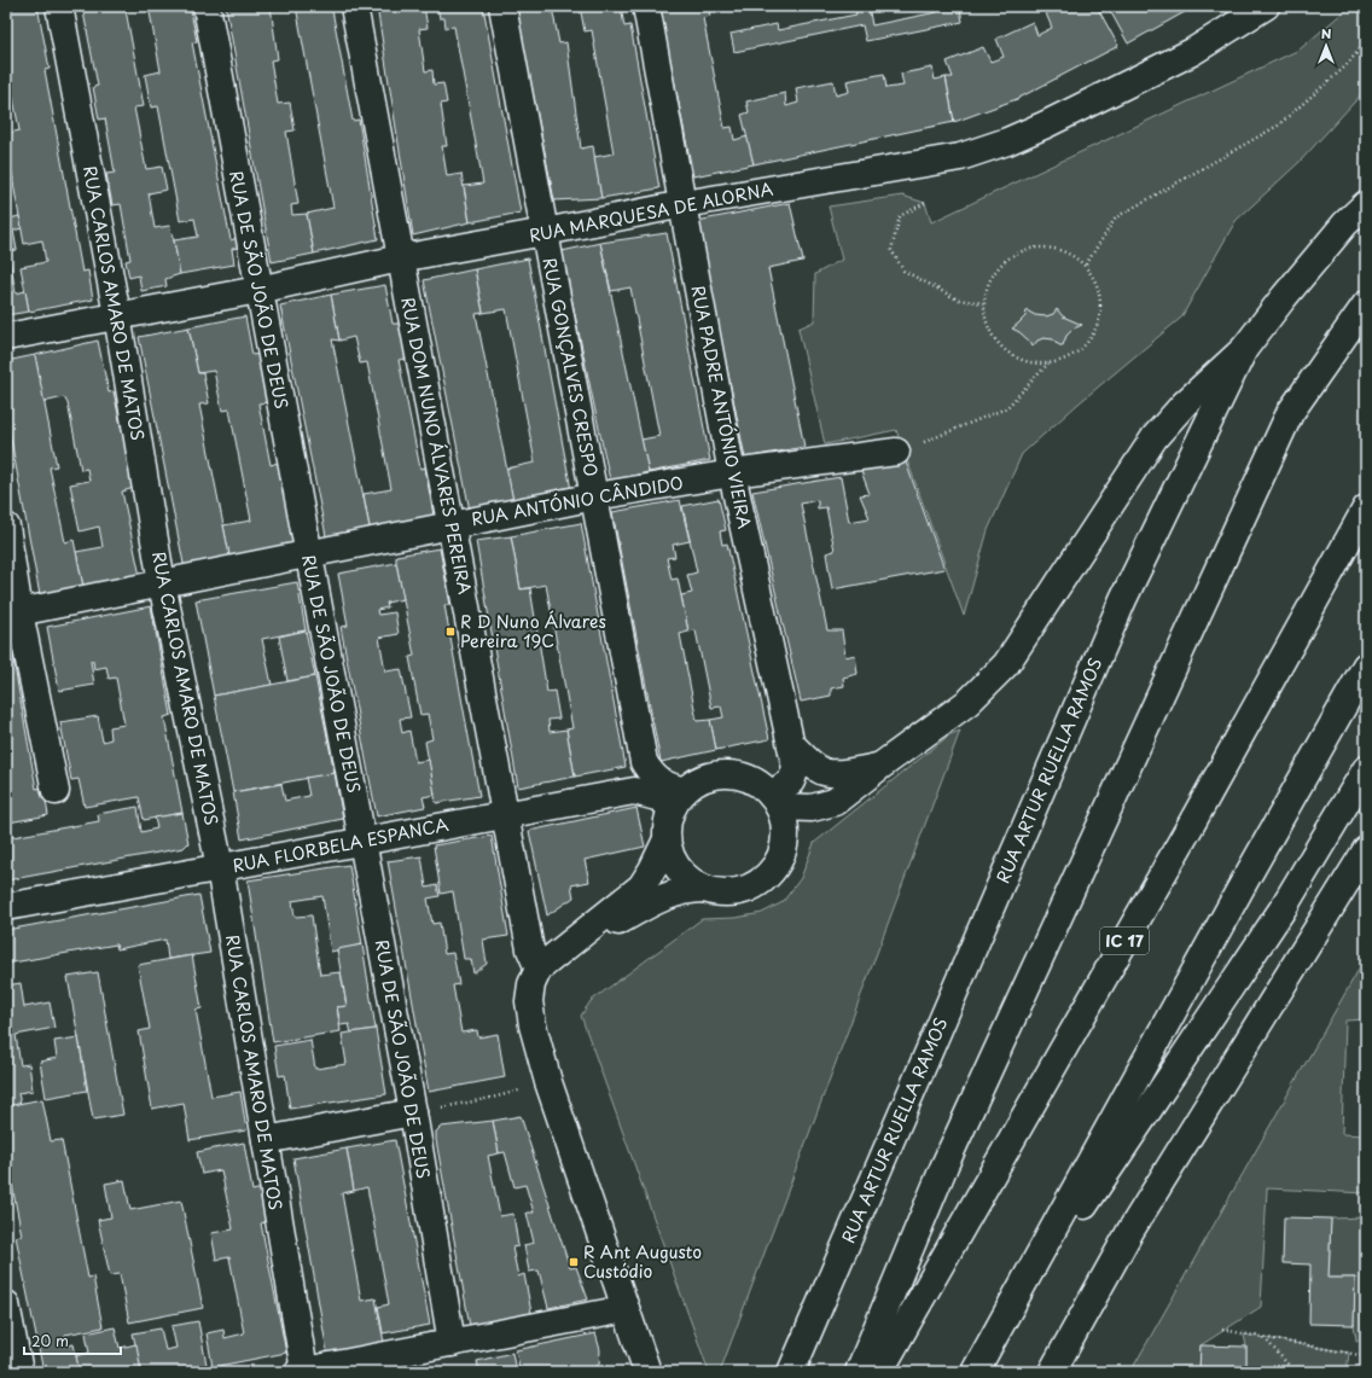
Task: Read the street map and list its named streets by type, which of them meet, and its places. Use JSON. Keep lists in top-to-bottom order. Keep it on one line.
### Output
{"streets":{"main road":["RUA MARQUESA DE ALORNA","RUA DE SÃO JOÃO DE DEUS","RUA CARLOS AMARO DE MATOS","RUA GONÇALVES CRESPO","RUA PADRE ANTÓNIO VIEIRA","RUA DOM NUNO ÁLVARES PEREIRA","RUA ANTÓNIO CÂNDIDO","RUA ARTUR RUELLA RAMOS","RUA FLORBELA ESPANCA","IC 17"]},"crossings":[["RUA MARQUESA DE ALORNA","RUA DE SÃO JOÃO DE DEUS"],["RUA MARQUESA DE ALORNA","RUA CARLOS AMARO DE MATOS"],["RUA MARQUESA DE ALORNA","RUA GONÇALVES CRESPO"],["RUA MARQUESA DE ALORNA","RUA PADRE ANTÓNIO VIEIRA"],["RUA MARQUESA DE ALORNA","RUA DOM NUNO ÁLVARES PEREIRA"],["RUA DE SÃO JOÃO DE DEUS","RUA ANTÓNIO CÂNDIDO"],["RUA DE SÃO JOÃO DE DEUS","RUA FLORBELA ESPANCA"],["RUA CARLOS AMARO DE MATOS","RUA ANTÓNIO CÂNDIDO"],["RUA CARLOS AMARO DE MATOS","RUA FLORBELA ESPANCA"],["RUA GONÇALVES CRESPO","RUA PADRE ANTÓNIO VIEIRA"],["RUA GONÇALVES CRESPO","RUA ANTÓNIO CÂNDIDO"],["RUA GONÇALVES CRESPO","RUA FLORBELA ESPANCA"],["RUA PADRE ANTÓNIO VIEIRA","RUA ANTÓNIO CÂNDIDO"],["RUA PADRE ANTÓNIO VIEIRA","RUA FLORBELA ESPANCA"],["RUA DOM NUNO ÁLVARES PEREIRA","RUA ANTÓNIO CÂNDIDO"],["RUA DOM NUNO ÁLVARES PEREIRA","RUA FLORBELA ESPANCA"]],"places":{"transit":["R D Nuno Álvares Pereira 19C","R Ant Augusto Custódio"]},"scale_bar":"20 m","north":"top"}
